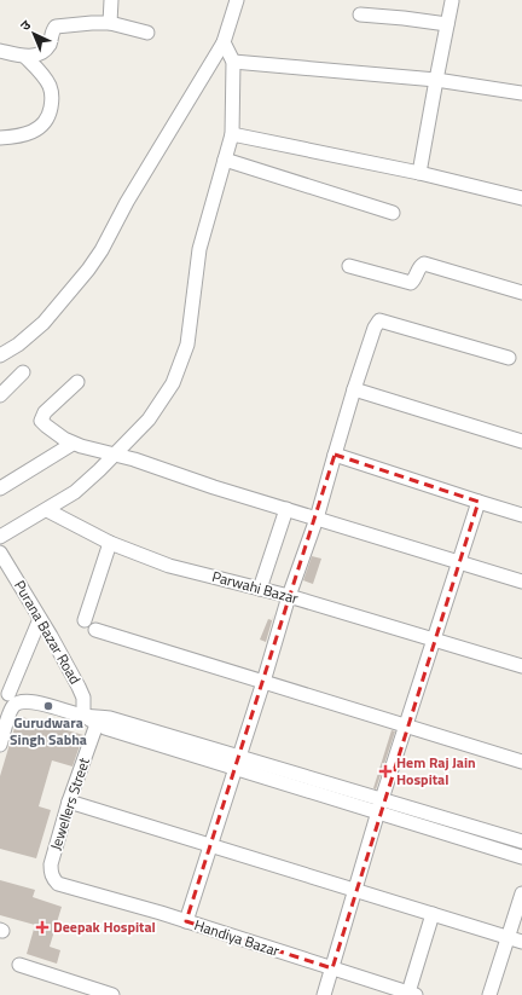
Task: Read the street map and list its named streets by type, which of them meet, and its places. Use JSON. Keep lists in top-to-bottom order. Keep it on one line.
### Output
{"streets":{"street":["Parwahi Bazar","Purana Bazar Road","Jewellers Street","Handiya Bazar"]},"crossings":[["Jewellers Street","Handiya Bazar"]],"places":{"other":["Gurudwara Singh Sabha"],"health":["Hem Raj Jain Hospital","Deepak Hospital"]},"north":"top left"}
